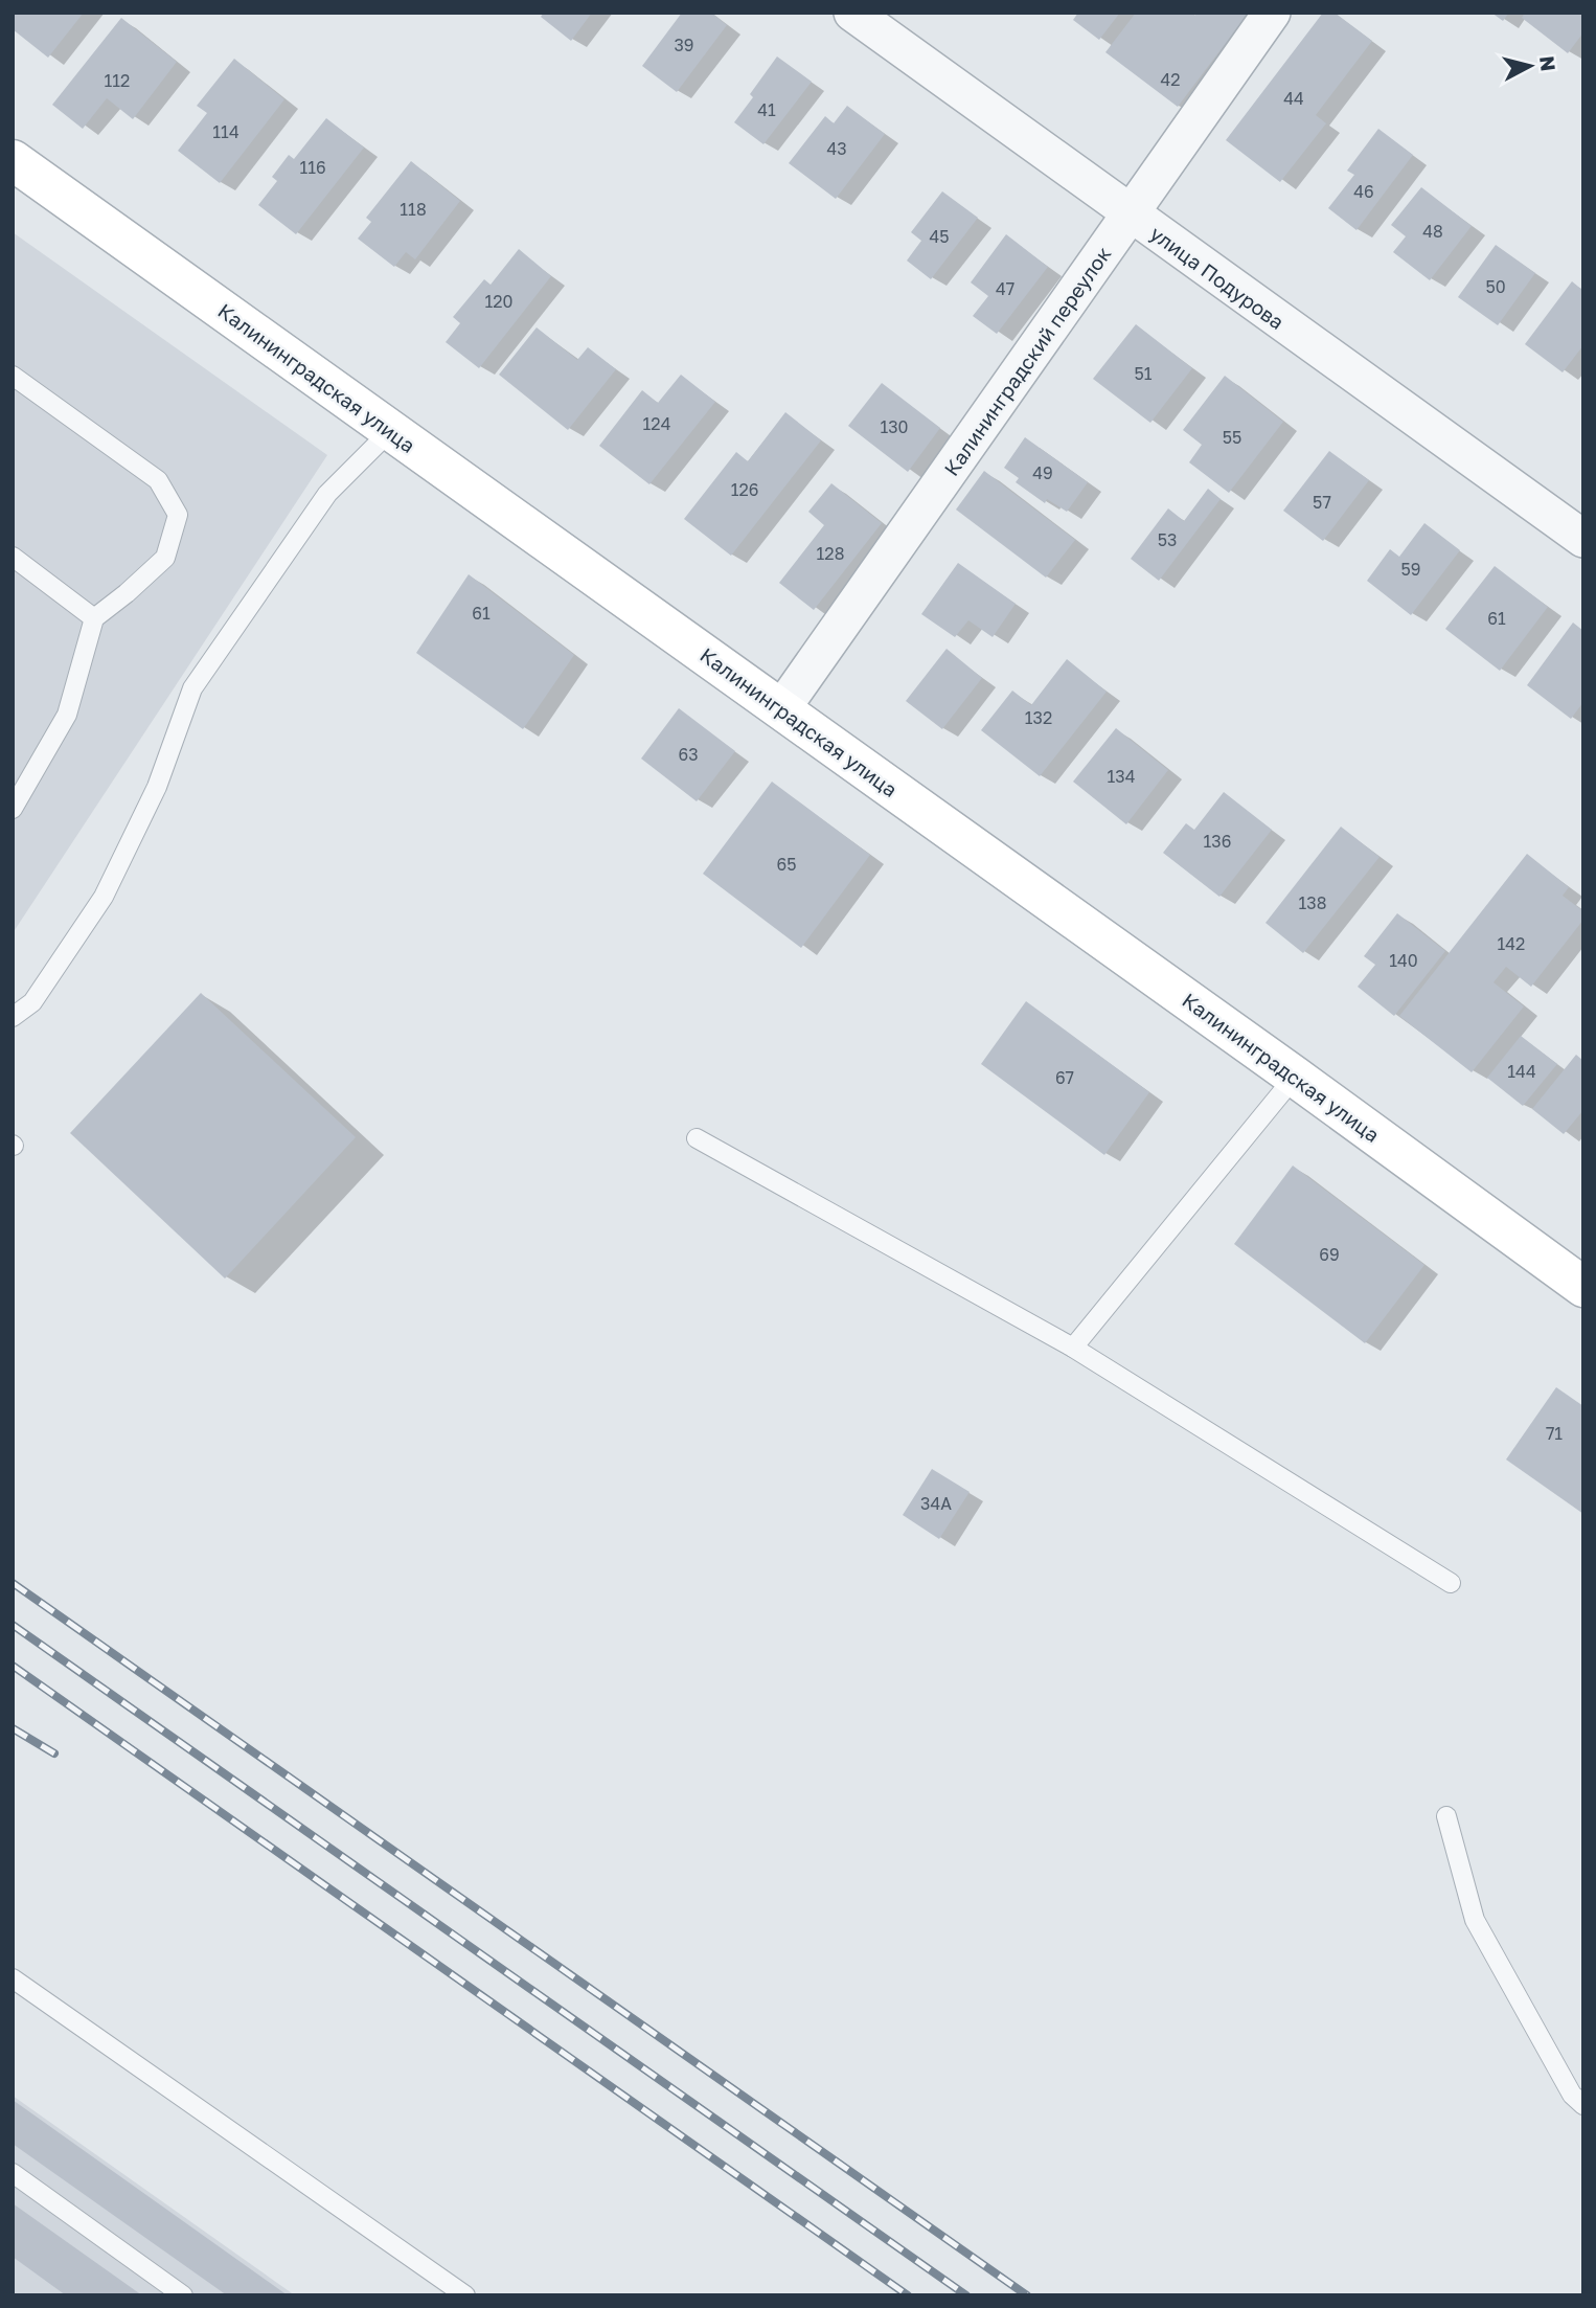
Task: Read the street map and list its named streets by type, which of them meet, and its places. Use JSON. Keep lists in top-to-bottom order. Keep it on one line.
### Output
{"streets":{"street":["улица Подурова","Калининградский переулок","Калининградская улица"]},"crossings":[["улица Подурова","Калининградский переулок"],["Калининградский переулок","Калининградская улица"]],"house_numbers":["39","42","112","44","41","114","43","116","46","118","48","45","50","47","120","51","124","130","55","49","126","57","53","128","59","61","61","132","63","134","136","65","138","142","140","144","67","69","71","34А"],"north":"right"}
